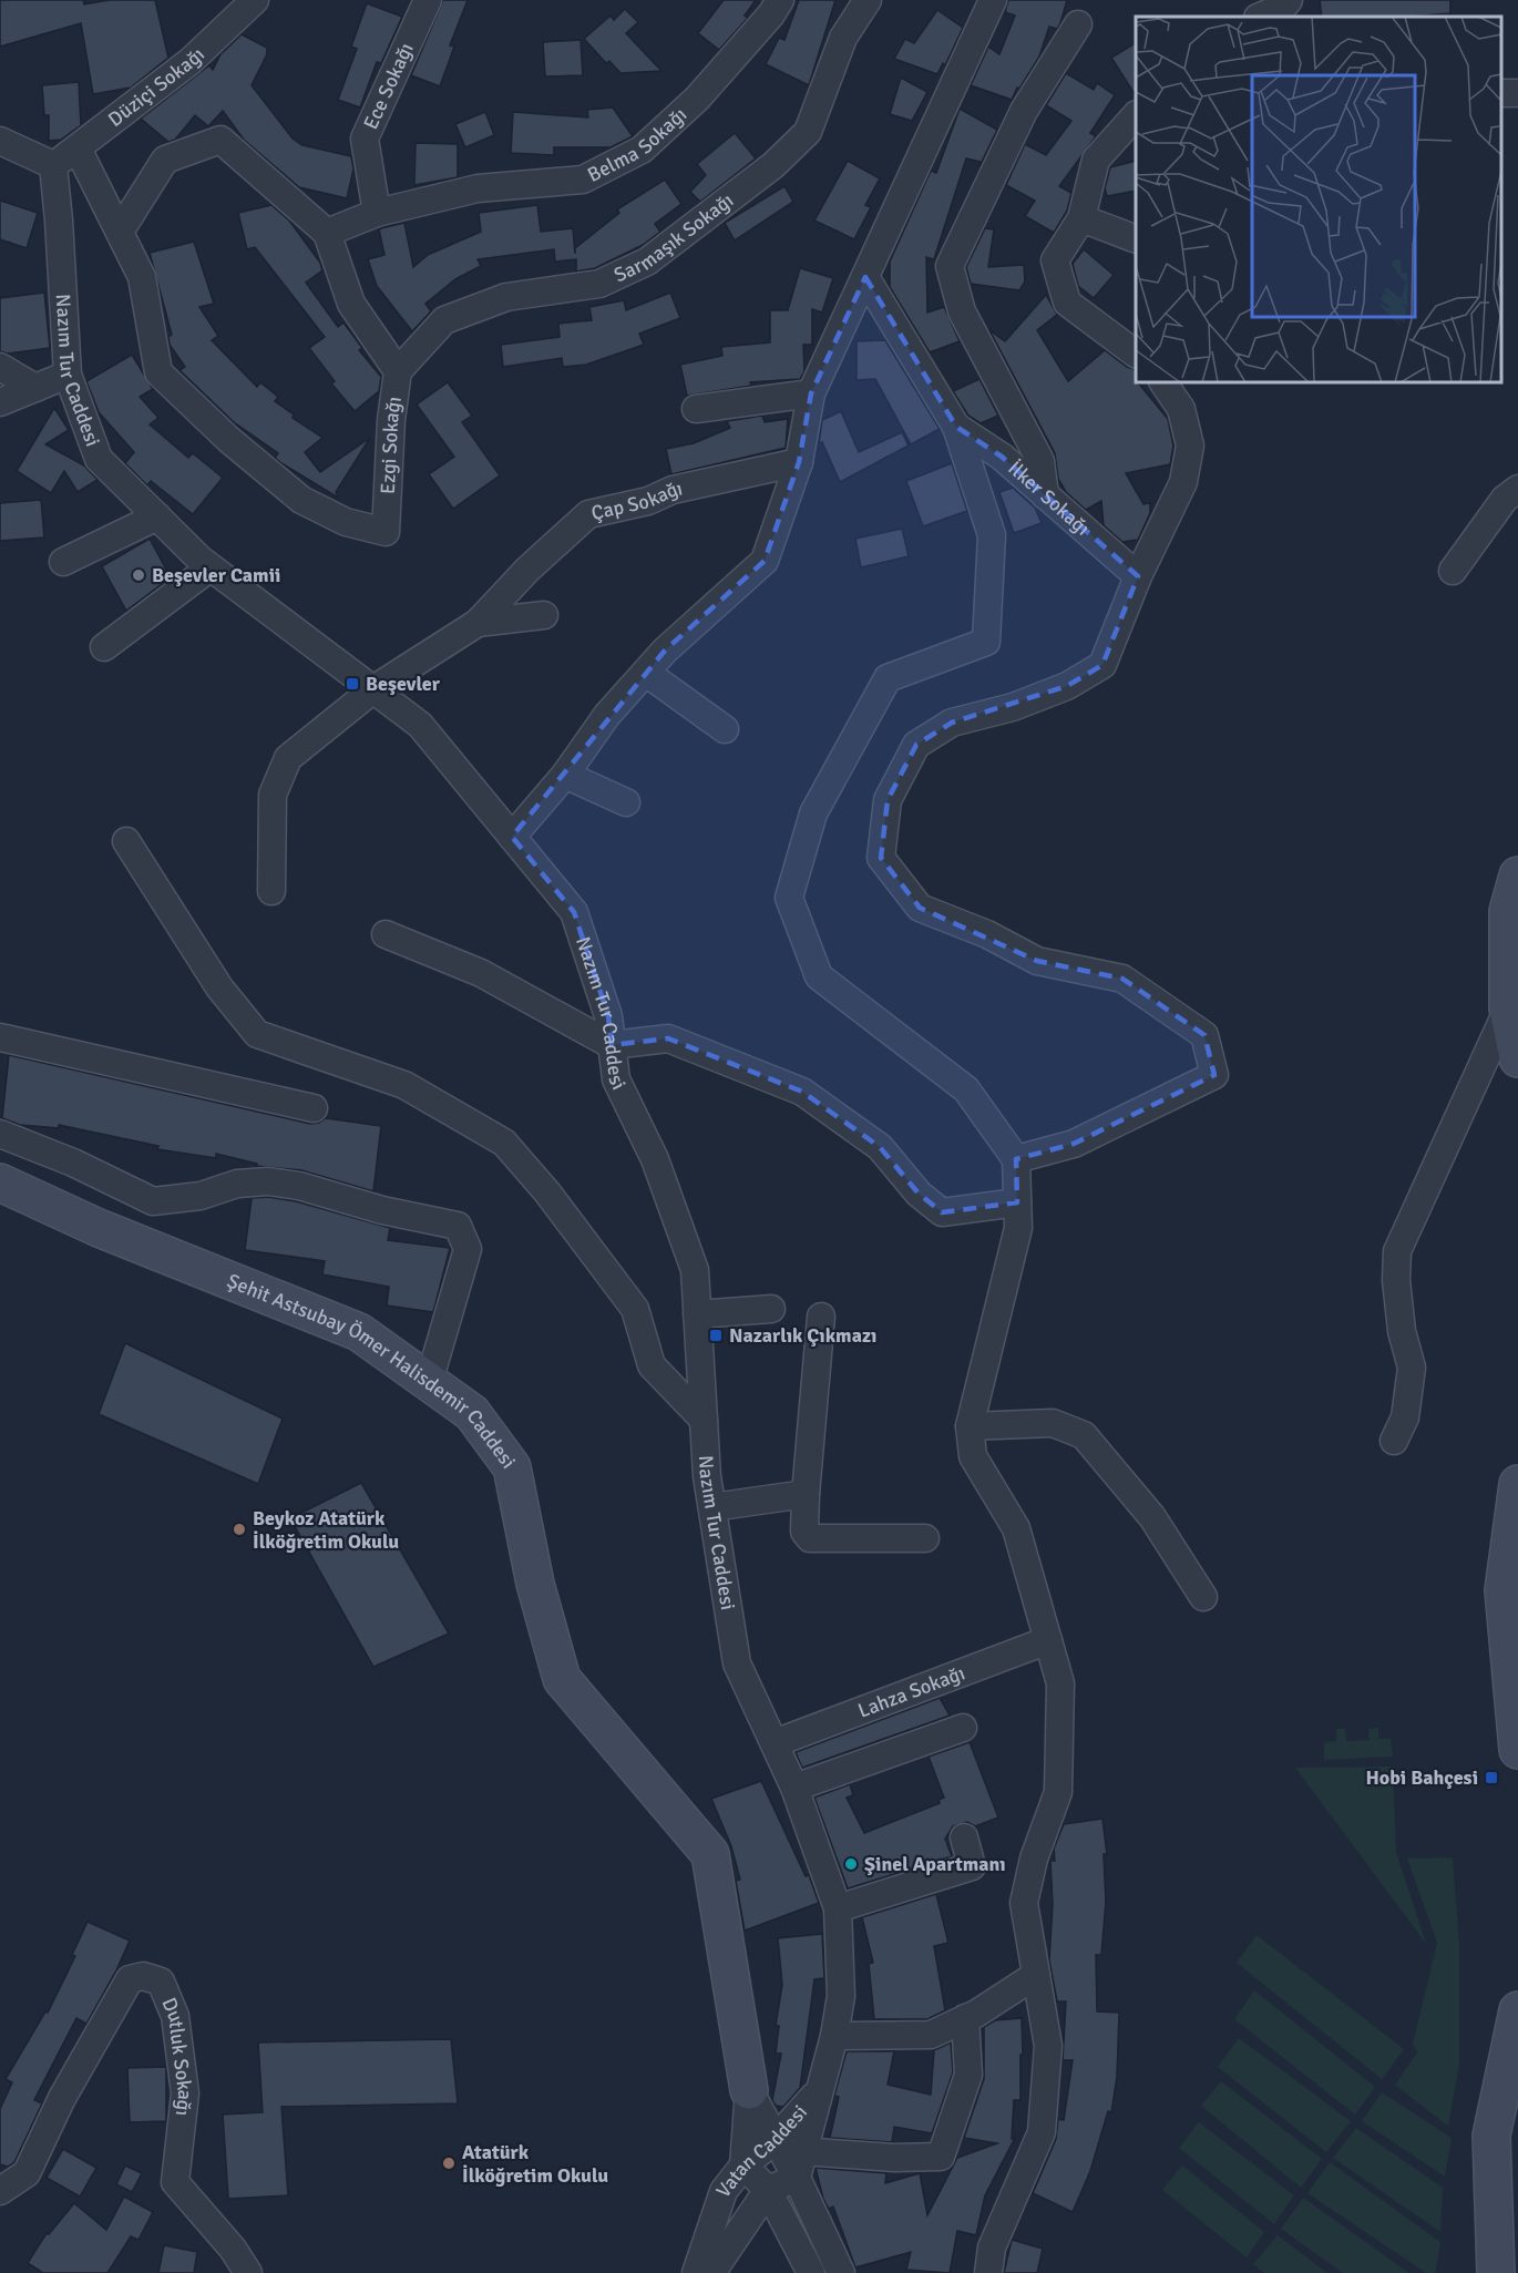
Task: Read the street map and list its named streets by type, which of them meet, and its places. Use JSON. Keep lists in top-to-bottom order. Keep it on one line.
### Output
{"streets":{"street":["Düziçi Sokağı","Ece Sokağı","Belma Sokağı","Sarmaşık Sokağı","Nazım Tur Caddesi","Ezgi Sokağı","İlker Sokağı","Çap Sokağı","Şehit Astsubay Ömer Halisdemir Caddesi","Lahza Sokağı","Dutluk Sokağı","Vatan Caddesi"]},"crossings":[["Düziçi Sokağı","Nazım Tur Caddesi"],["Düziçi Sokağı","Ezgi Sokağı"],["Ece Sokağı","Belma Sokağı"],["Belma Sokağı","Ezgi Sokağı"],["Sarmaşık Sokağı","Ezgi Sokağı"],["Nazım Tur Caddesi","Çap Sokağı"],["Nazım Tur Caddesi","Lahza Sokağı"],["Nazım Tur Caddesi","Vatan Caddesi"]],"places":{"other":["Beşevler Camii","Beykoz Atatürk İlköğretim Okulu","Şinel Apartmanı","Atatürk İlköğretim Okulu"],"transit":["Beşevler","Nazarlık Çıkmazı","Hobi Bahçesi"]}}
